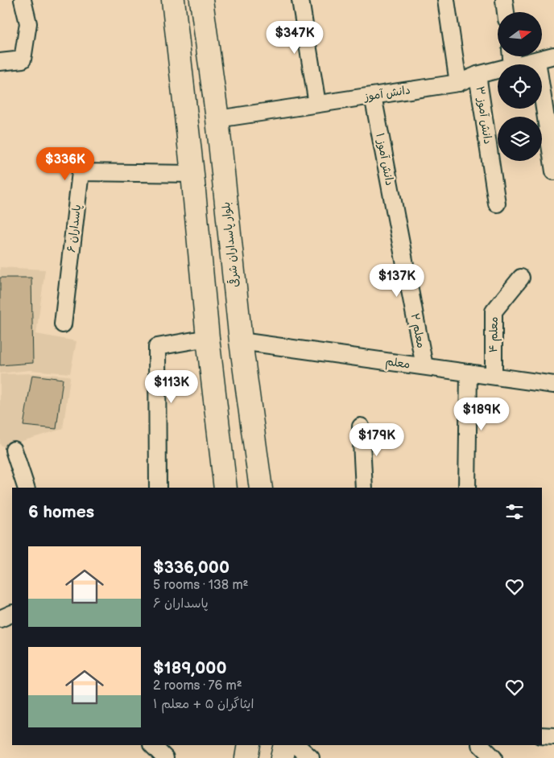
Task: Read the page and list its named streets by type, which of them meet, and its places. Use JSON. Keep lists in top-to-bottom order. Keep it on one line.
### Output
{"streets":{"main road":["بلوار پاسداران شرقی"],"street":["دانش آموز","دانش آموز ۳","دانش آموز ۱","پاسداران ۶","معلم ۲","معلم ۴","معلم"]},"crossings":[["دانش آموز","دانش آموز ۳"],["دانش آموز","دانش آموز ۱"],["دانش آموز","بلوار پاسداران شرقی"],["دانش آموز ۱","معلم ۲"],["بلوار پاسداران شرقی","معلم"],["معلم ۲","معلم"],["معلم ۴","معلم"]],"north":"right","page":{"price":["$347K","$336K","$137K","$113K","$189K","$179K"],"heading":"6 homes","list":[{"name":"$336,000","note":"5 rooms · 138 m² · پاسداران ۶"},{"name":"$189,000","note":"2 rooms · 76 m² · ایثاگران ۵ + معلم ۱"}]}}
